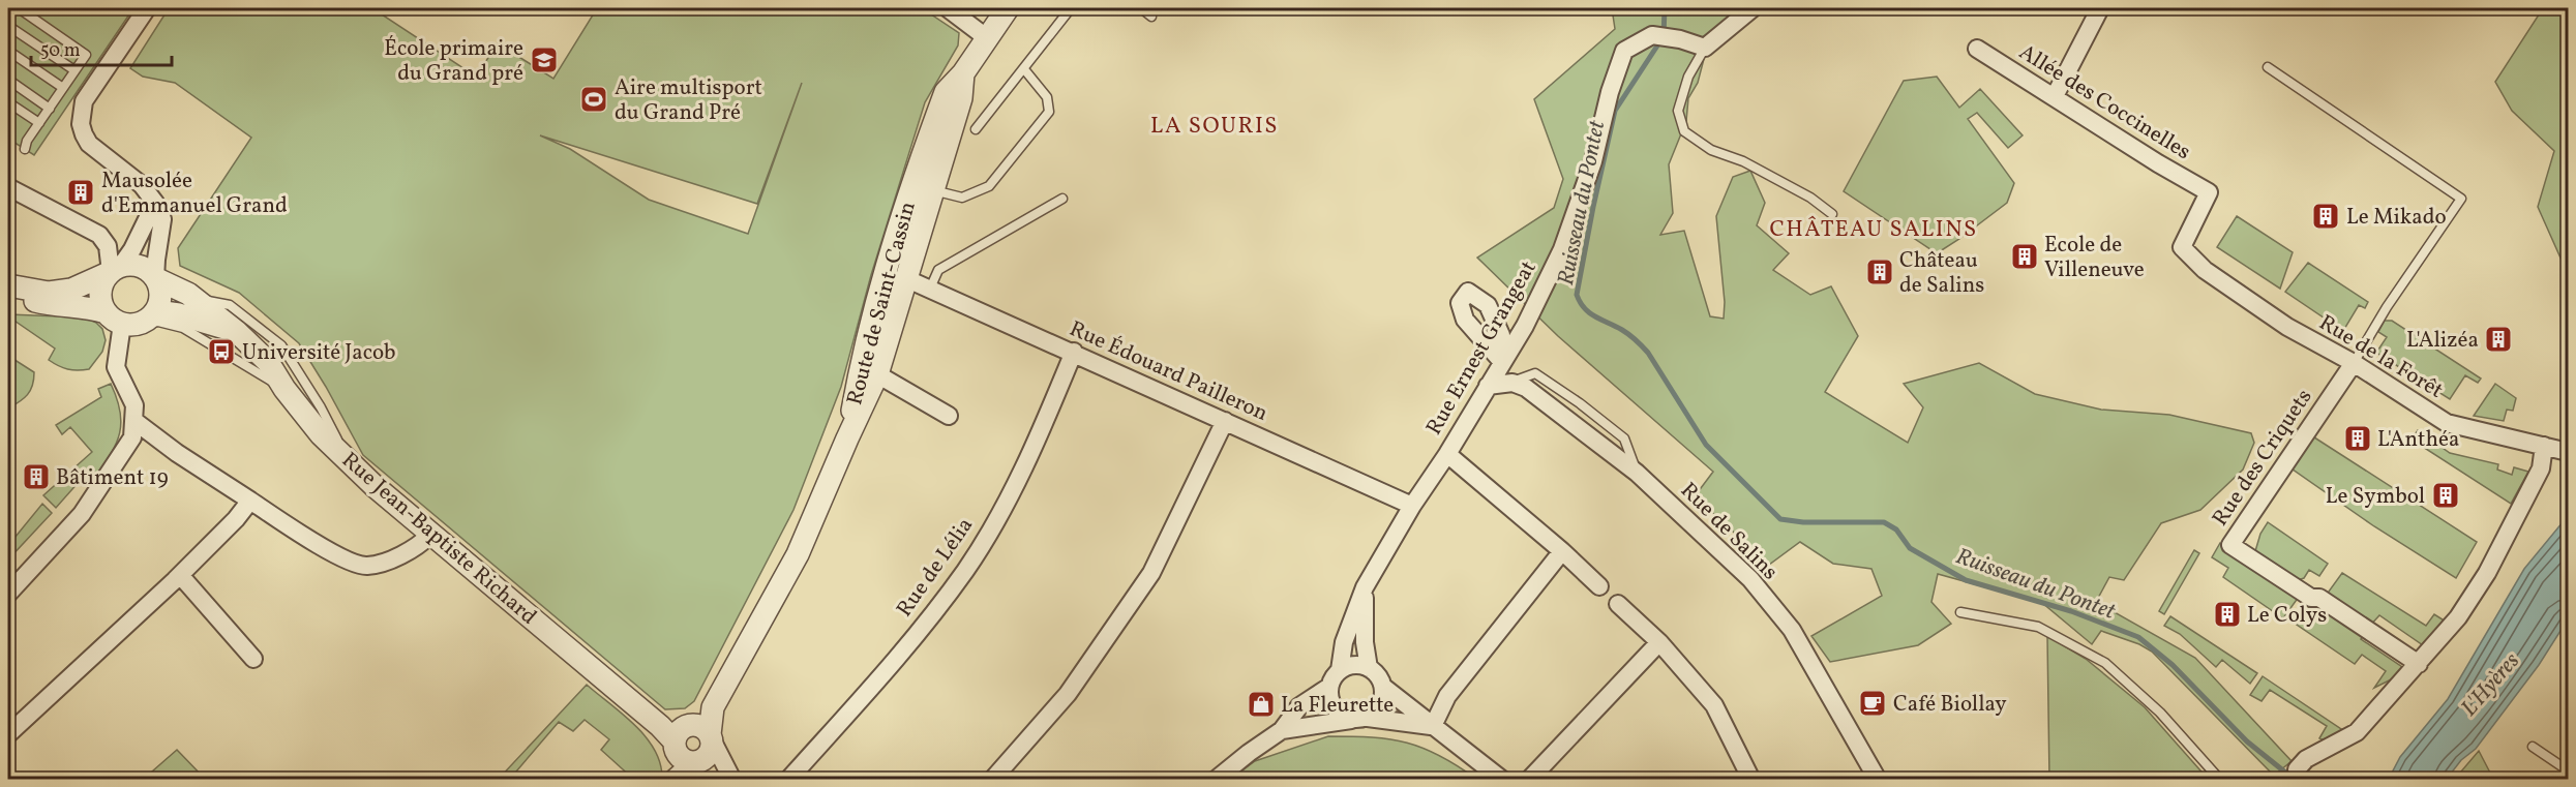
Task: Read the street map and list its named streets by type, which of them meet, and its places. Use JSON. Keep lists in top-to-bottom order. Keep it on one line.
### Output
{"streets":{"street":["Allée des Coccinelles","Route de Saint-Cassin","Rue Ernest Grangeat","Rue de la Forêt","Rue Édouard Pailleron","Rue des Criquets","Rue de Salins","Rue Jean-Baptiste Richard","Rue de Lélia"]},"crossings":[["Allée des Coccinelles","Rue de la Forêt"],["Route de Saint-Cassin","Rue Édouard Pailleron"],["Route de Saint-Cassin","Rue Jean-Baptiste Richard"],["Rue Ernest Grangeat","Rue Édouard Pailleron"],["Rue Ernest Grangeat","Rue de Salins"],["Rue de la Forêt","Rue des Criquets"],["Rue Édouard Pailleron","Rue de Lélia"]],"districts":["LA SOURIS","CHÂTEAU SALINS"],"water":["Ruisseau du Pontet","L'Hyères"],"places":{"school or university":["École primaire du Grand pré"],"sports":["Aire multisport du Grand Pré"],"building":["Mausolée d'Emmanuel Grand","Le Mikado","Ecole de Villeneuve","Château de Salins","L'Alizéa","L'Anthéa","Bâtiment 19","Le Symbol","Le Colys"],"bus stop":["Université Jacob"],"cafe":["Café Biollay"],"shop":["La Fleurette"]},"scale_bar":"50 m"}
